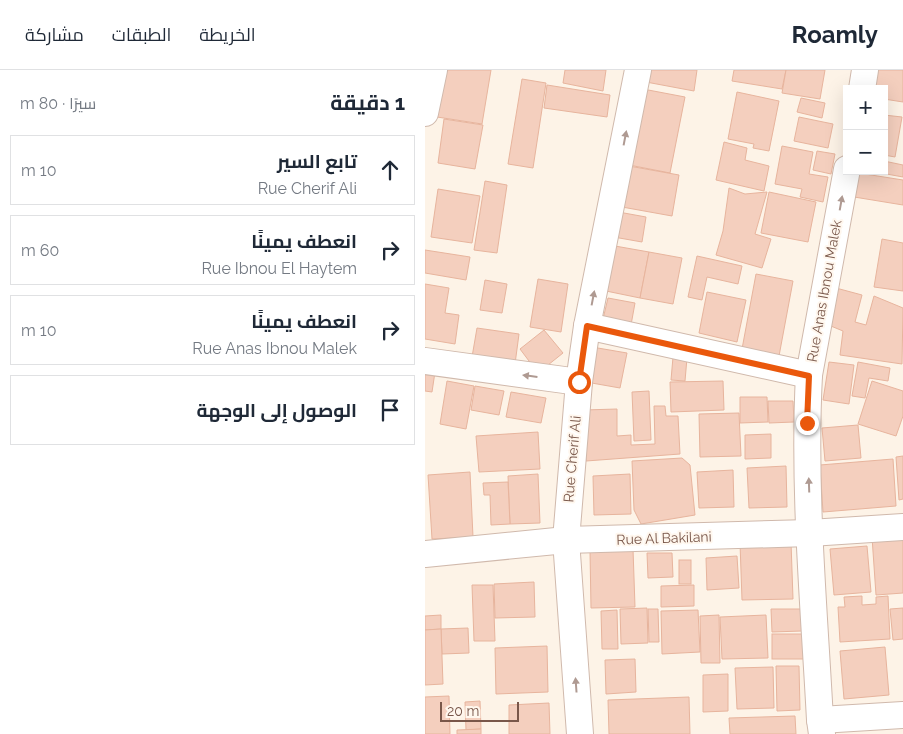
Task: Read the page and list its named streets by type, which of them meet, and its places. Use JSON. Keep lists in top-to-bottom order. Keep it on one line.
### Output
{"streets":{"street":["Rue Anas Ibnou Malek","Rue Cherif Ali","Rue Al Bakilani"]},"crossings":[["Rue Anas Ibnou Malek","Rue Al Bakilani"],["Rue Cherif Ali","Rue Al Bakilani"]],"one_way":["Rue Anas Ibnou Malek","Rue Cherif Ali"],"scale_bar":"20 m","page":{"header":"Roamly","nav":["الخريطة","الطبقات","مشاركة"],"heading":["1 دقيقة","سيرًا · 80 m"],"map_buttons":["+","−"],"list":[["تابع السير","Rue Cherif Ali","10 m"],["انعطف يمينًا","Rue Ibnou El Haytem","60 m"],["انعطف يمينًا","Rue Anas Ibnou Malek","10 m"],"الوصول إلى الوجهة"],"scale":"20 m"}}
